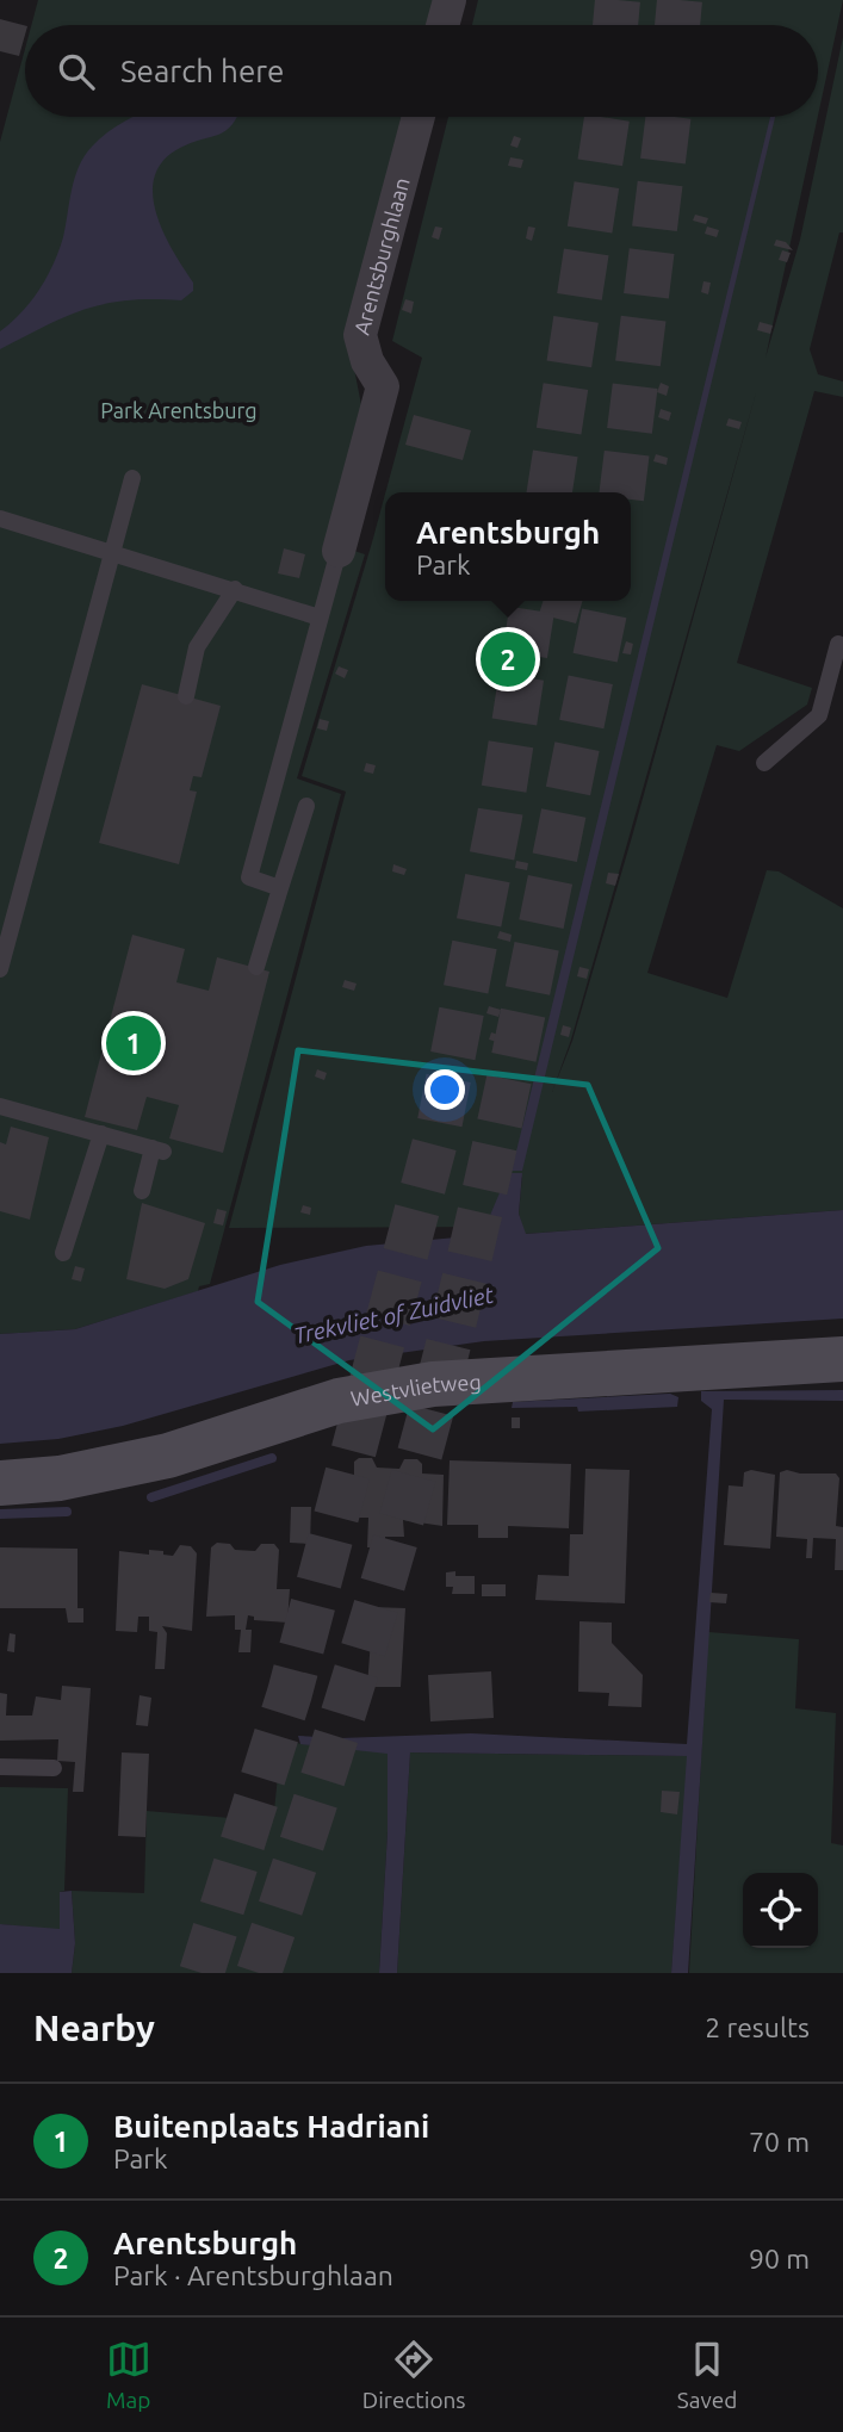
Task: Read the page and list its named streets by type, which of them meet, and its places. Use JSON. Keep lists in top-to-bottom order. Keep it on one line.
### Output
{"streets":{"street":["Arentsburghlaan","Westvlietweg"]},"water":["Trekvliet of Zuidvliet"],"parks":["Park Arentsburg"],"page":{"search":"Search here","popup":["Arentsburgh","Park"],"pins":["2","1"],"heading":["Nearby","2 results"],"list":[{"mark":"1","name":"Buitenplaats Hadriani","note":"Park","value":"70 m"},{"mark":"2","name":"Arentsburgh","note":"Park · Arentsburghlaan","value":"90 m"}],"nav":["Map","Directions","Saved"]}}
